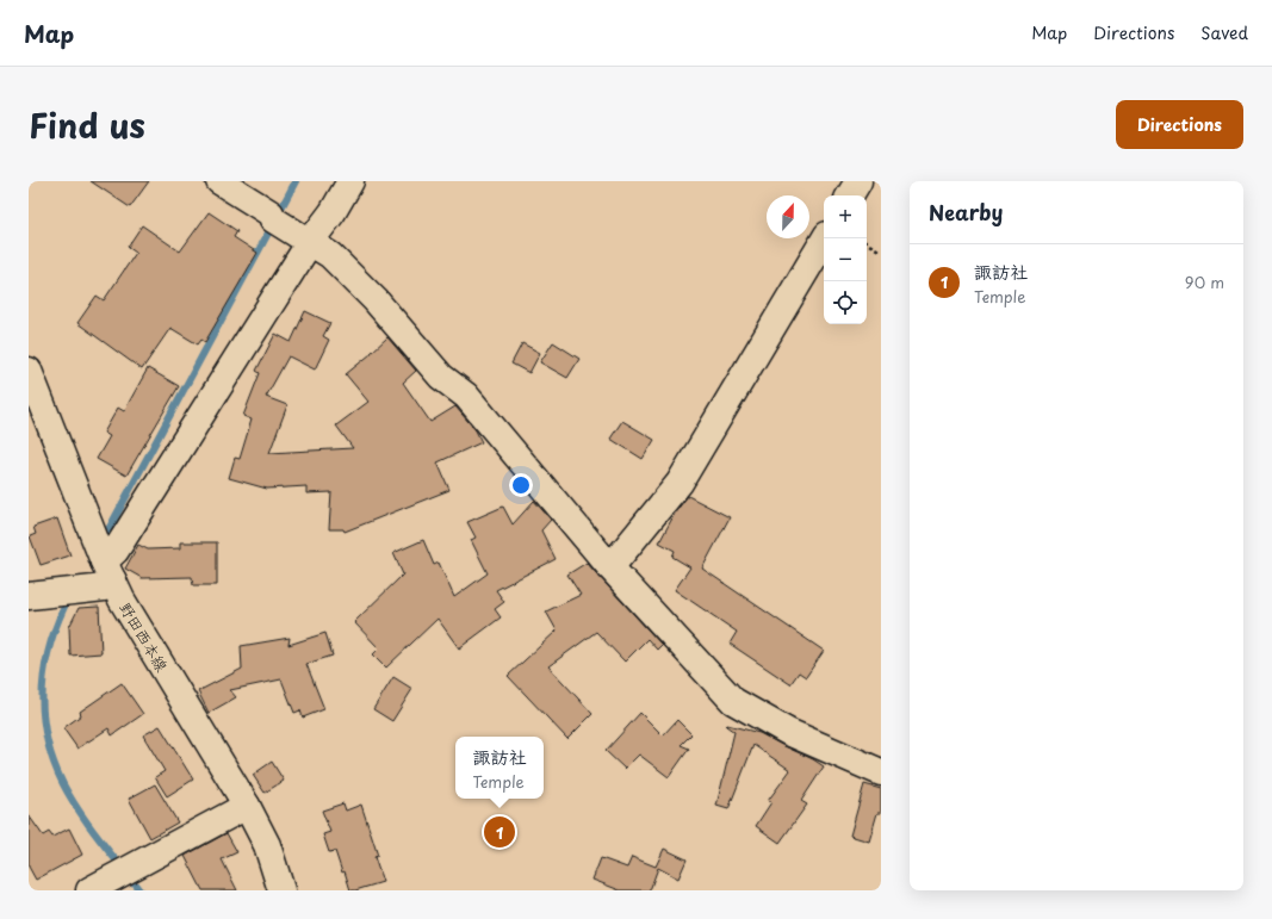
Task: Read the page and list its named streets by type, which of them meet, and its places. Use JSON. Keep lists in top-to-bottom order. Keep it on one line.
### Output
{"streets":{"street":["野田西本線"]},"north":"top","page":{"header":"Map","nav":["Map","Directions","Saved"],"title":"Find us","buttons":"Directions","heading":"Nearby","map_buttons":["+","−"],"list":[{"mark":"1","name":"諏訪社","note":"Temple","value":"90 m"}],"popup":["諏訪社","Temple"],"pins":"1"}}
